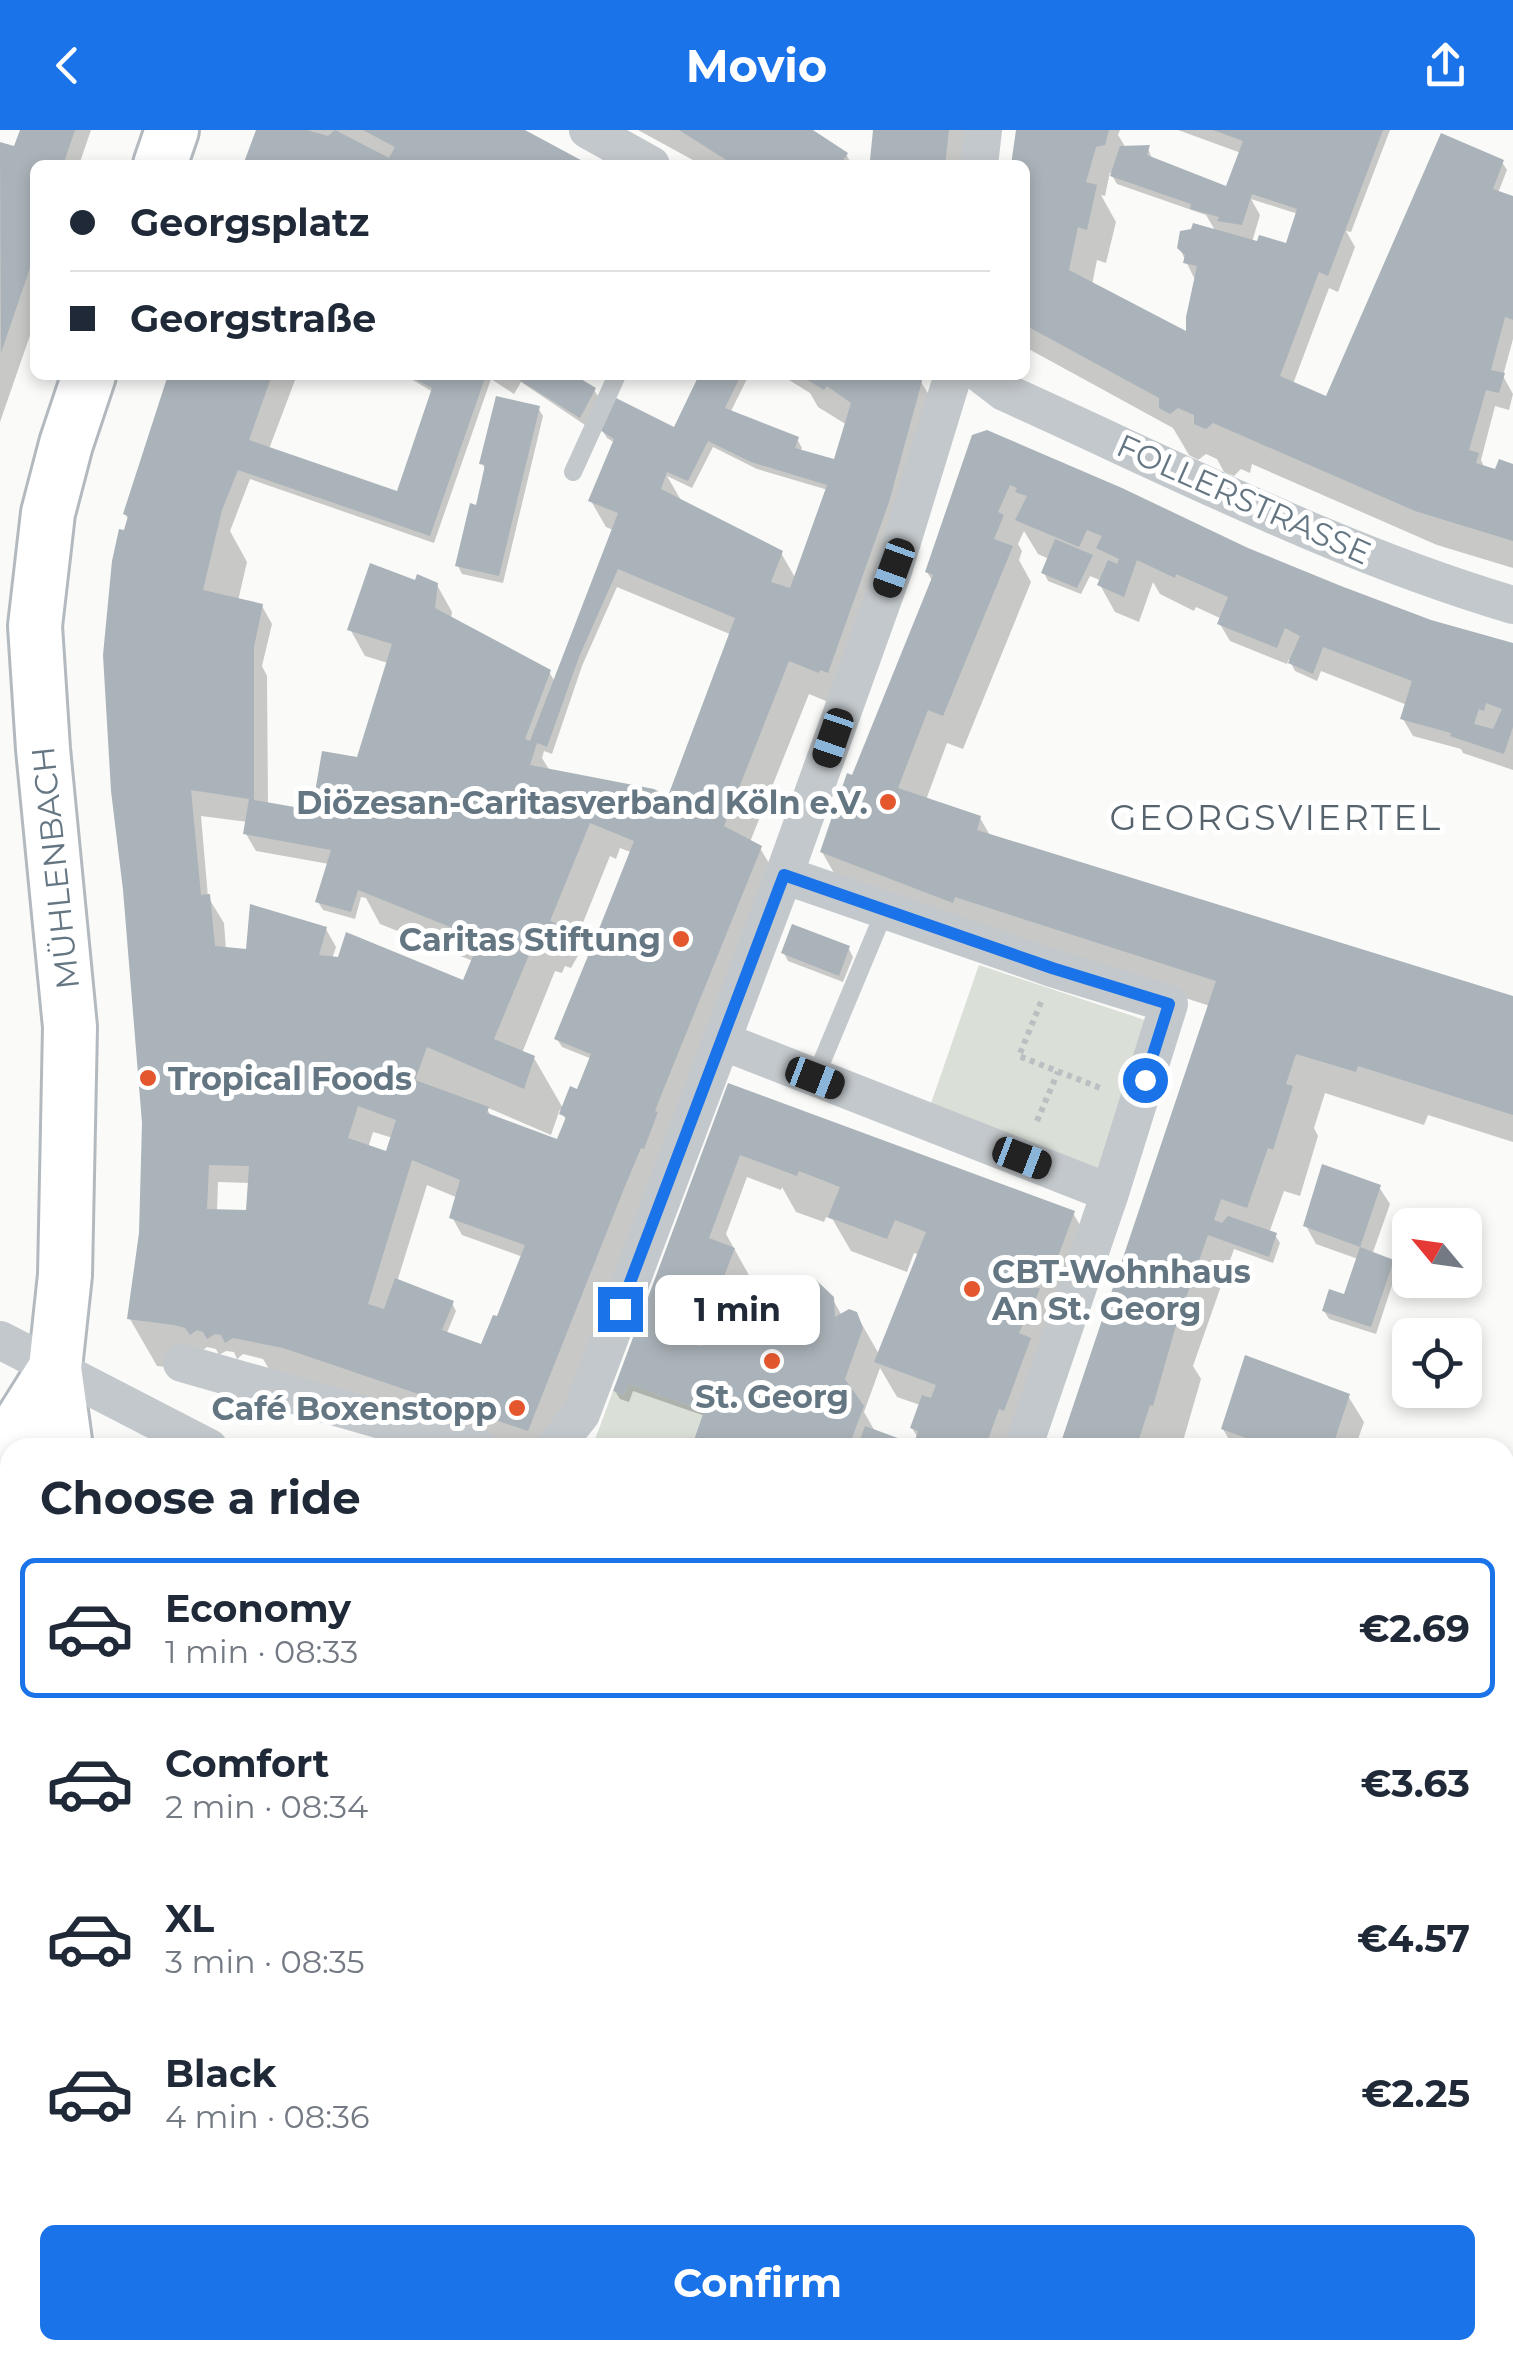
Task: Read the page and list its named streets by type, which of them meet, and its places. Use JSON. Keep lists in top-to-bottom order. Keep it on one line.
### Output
{"streets":{"main road":["MÜHLENBACH"],"street":["FOLLERSTRASSE"]},"districts":["GEORGSVIERTEL"],"places":["Diözesan-Caritasverband Köln e.V.","Caritas Stiftung","Tropical Foods","CBT-Wohnhaus An St. Georg","St. Georg","Café Boxenstopp"],"north":"top left","page":{"header":"Movio","banner":["Georgsplatz","Georgstraße"],"bubble":"1 min","heading":"Choose a ride","list":[{"name":"Economy","note":"1 min · 08:33","value":"€2.69"},{"name":"Comfort","note":"2 min · 08:34","value":"€3.63"},{"name":"XL","note":"3 min · 08:35","value":"€4.57"},{"name":"Black","note":"4 min · 08:36","value":"€2.25"}],"buttons":"Confirm"}}
